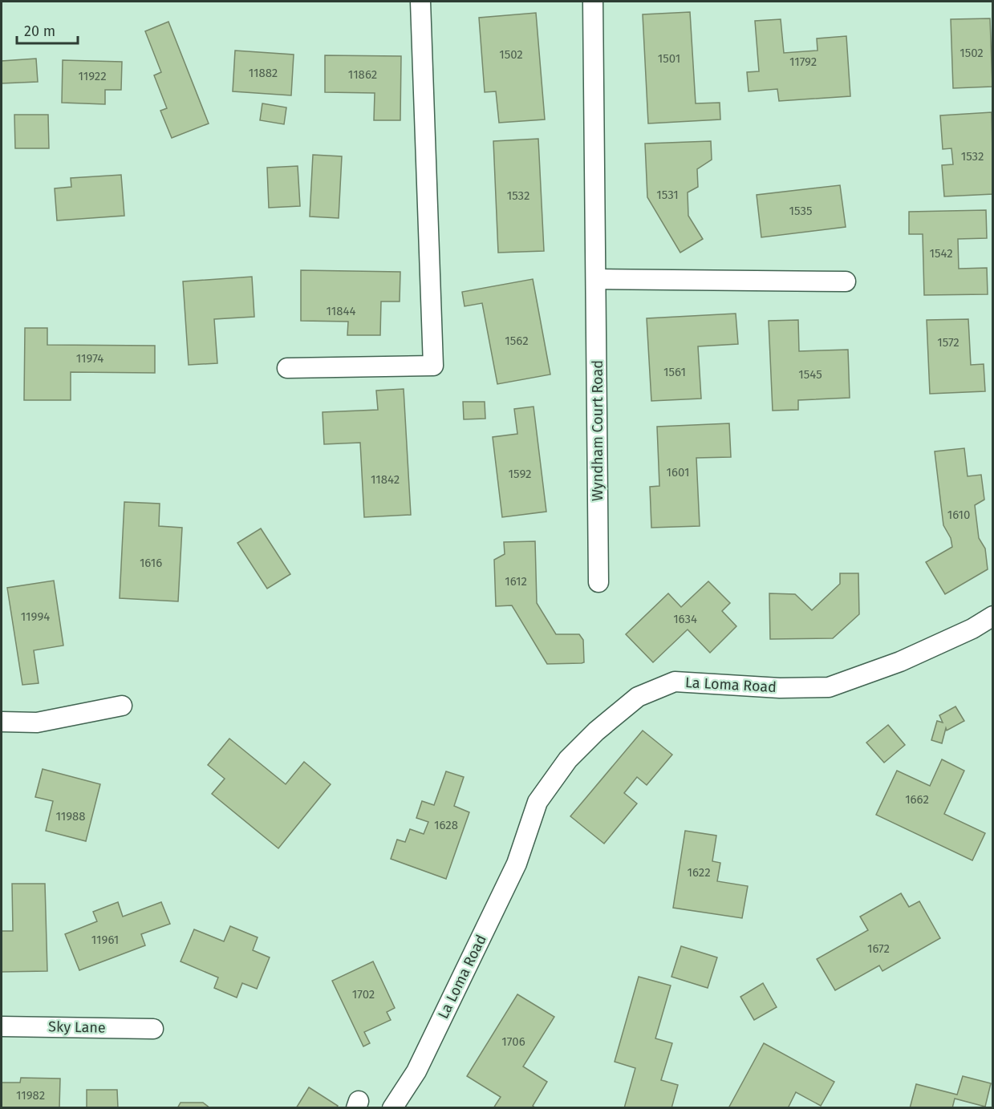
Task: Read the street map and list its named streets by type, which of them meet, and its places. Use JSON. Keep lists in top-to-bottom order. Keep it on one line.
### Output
{"streets":{"street":["Wyndham Court Road","La Loma Road","Sky Lane"]},"house_numbers":["1502","1502","1501","11792","11882","11862","11922","1532","1531","1532","1535","1542","11844","1562","1572","11974","1561","1545","1601","1592","11842","1610","1616","1612","11994","1634","1662","11988","1628","1622","11961","1672","1702","1706","11982"],"scale_bar":"20 m"}
